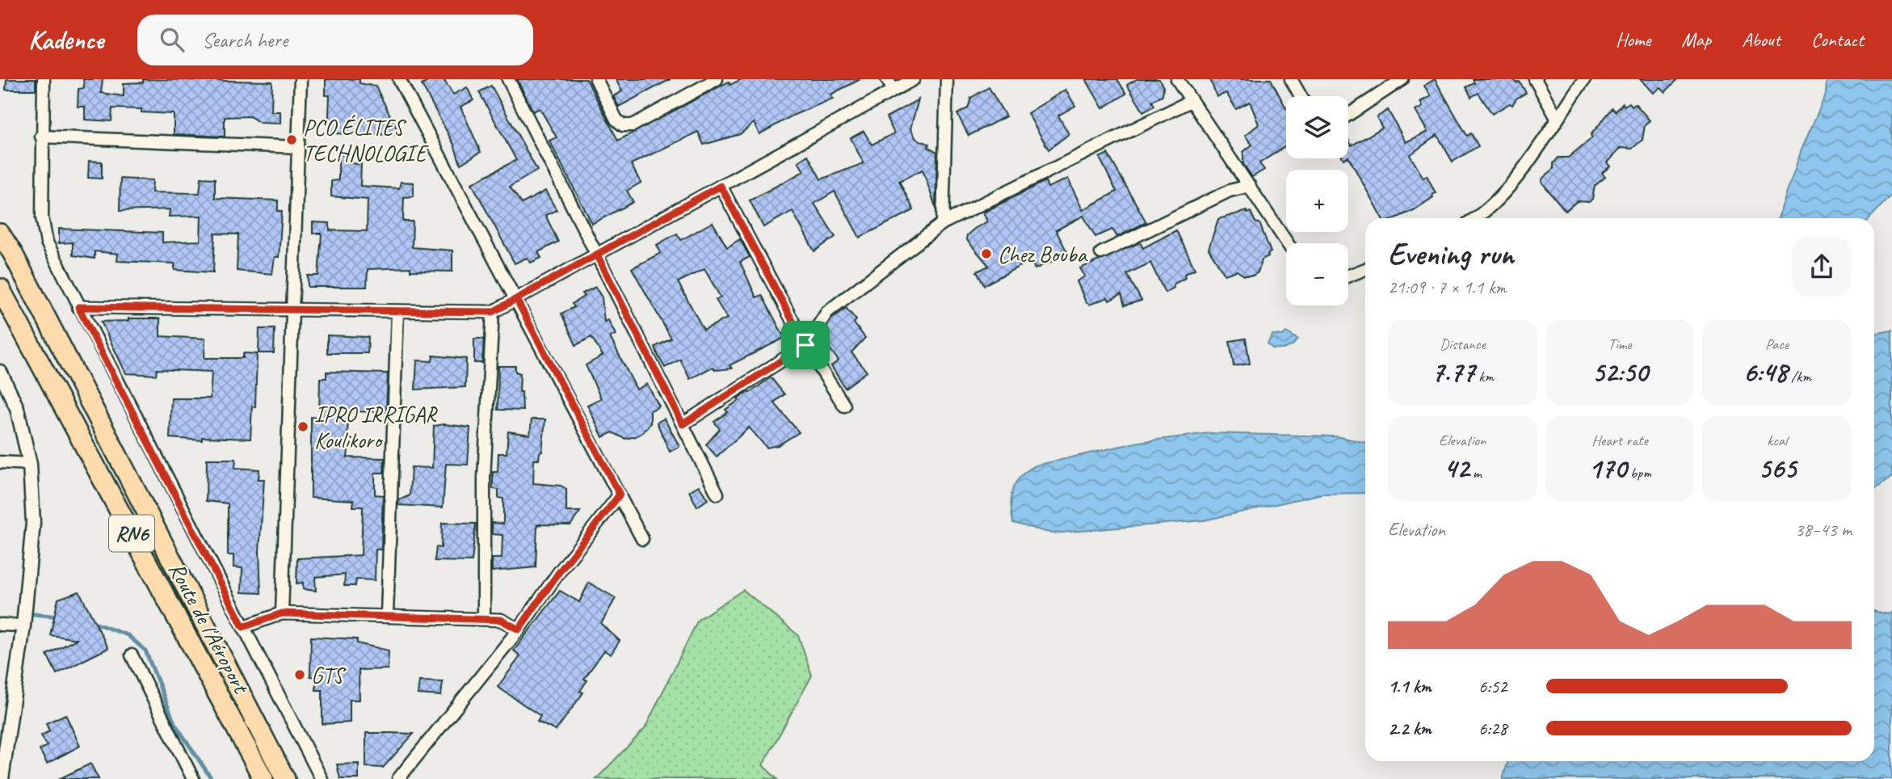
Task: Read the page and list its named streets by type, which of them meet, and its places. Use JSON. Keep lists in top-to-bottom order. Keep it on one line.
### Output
{"streets":{"highway":["RN6","Route de l'Aéroport"]},"places":["PCO ÉLITES TECHNOLOGIE","Chez Bouba","IPRO IRRIGAR Koulikoro","GTS"],"page":{"header":"Kadence","search":"Search here","nav":["Home","Map","About","Contact"],"map_buttons":["+","−"],"heading":["Evening run","21:09 · 7 × 1.1 km"],"stats":[["Distance","7.77 km"],["Time","52:50"],["Pace","6:48 /km"],["Elevation","42 m"],["Heart rate","170 bpm"],["kcal","565"]],"chart":["Elevation","38–43 m"],"list":[{"name":"1.1 km","note":"6:52"},{"name":"2.2 km","note":"6:28"}]}}
